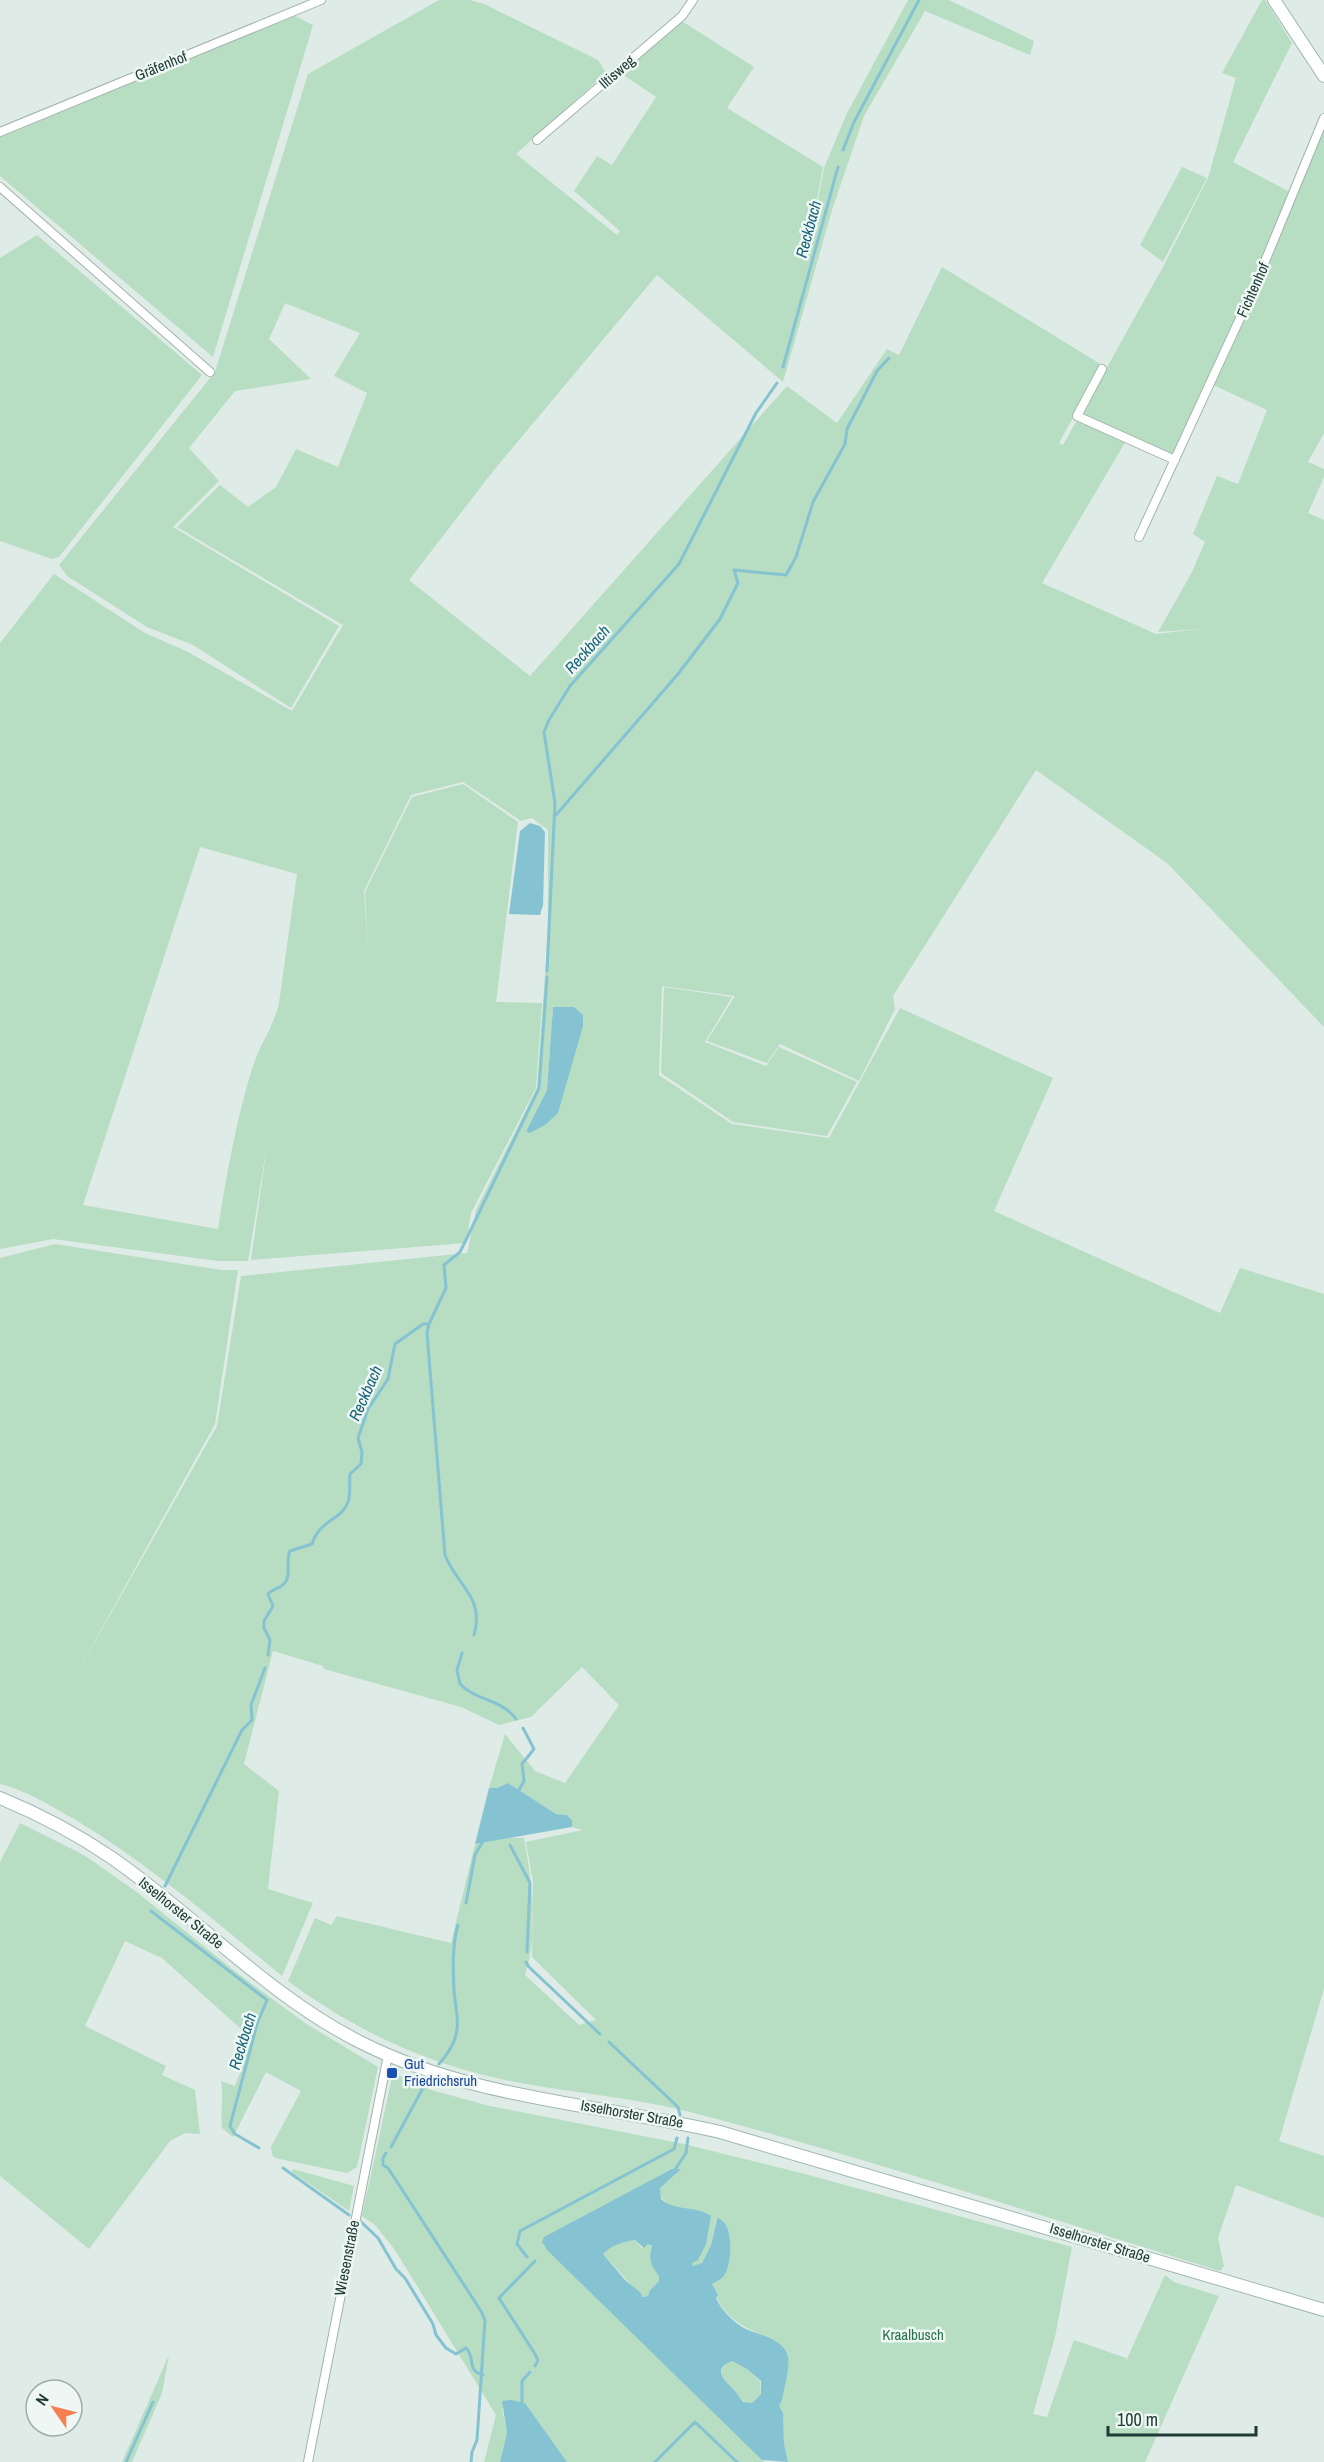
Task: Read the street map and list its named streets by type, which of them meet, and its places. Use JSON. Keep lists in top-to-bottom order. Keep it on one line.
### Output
{"streets":{"street":["Gräfenhof","Iltisweg","Fichtenhof","Isselhorster Straße","Wiesenstraße"]},"crossings":[["Isselhorster Straße","Wiesenstraße"]],"water":["Reckbach"],"parks":["Kraalbusch"],"places":{"transit":["Gut Friedrichsruh"]},"scale_bar":"100 m","north":"top left"}
